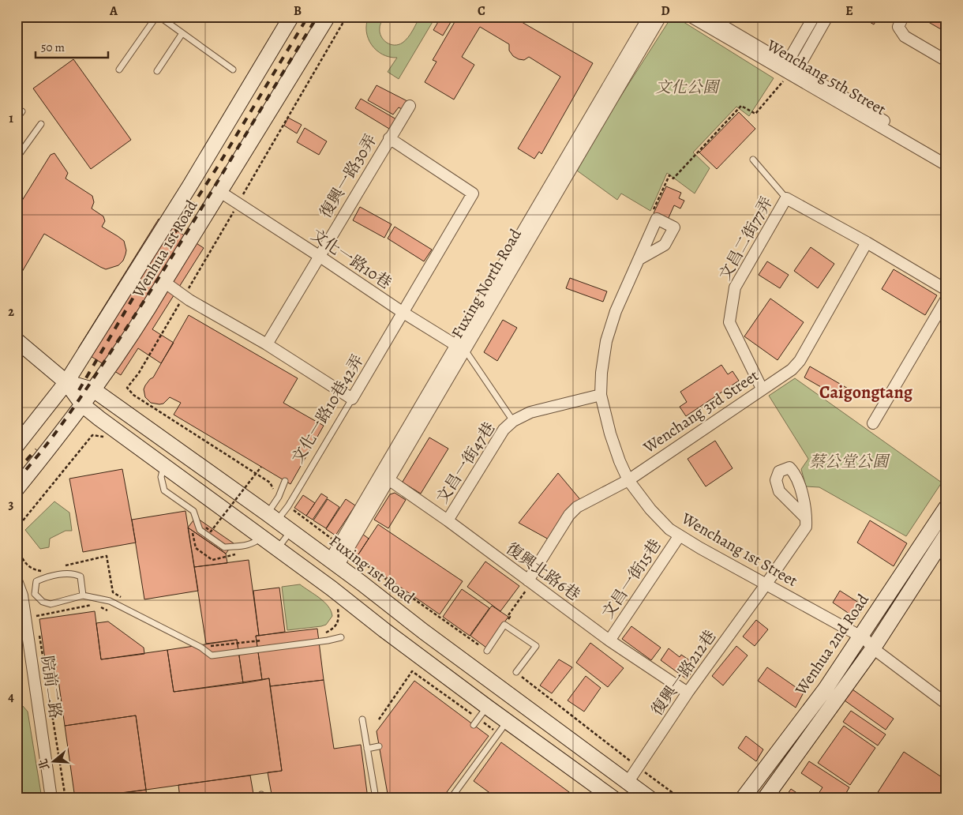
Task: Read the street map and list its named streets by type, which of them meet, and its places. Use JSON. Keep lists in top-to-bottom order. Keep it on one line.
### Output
{"streets":{"street":["Wenchang 5th Street","復興一路30弄","文昌二街77弄","Wenhua 1st Road","文化一路10巷","Fuxing North Road","文化一路10巷42弄","Wenchang 3rd Street","文昌一街47巷","Wenchang 1st Street","Fuxing 1st Road","復興北路6巷","文昌一街15巷","Wenhua 2nd Road","復興一路212巷","院前二路"]},"crossings":[["復興一路30弄","文化一路10巷"],["復興一路30弄","文化一路10巷42弄"],["文昌二街77弄","Wenchang 3rd Street"],["Wenhua 1st Road","文化一路10巷"],["Wenhua 1st Road","Fuxing 1st Road"],["文化一路10巷","Fuxing North Road"],["文化一路10巷","文化一路10巷42弄"],["Fuxing North Road","Fuxing 1st Road"],["Fuxing North Road","復興北路6巷"],["文化一路10巷42弄","Fuxing 1st Road"],["Wenchang 3rd Street","Wenchang 1st Street"],["Wenchang 3rd Street","復興北路6巷"],["文昌一街47巷","Wenchang 1st Street"],["文昌一街47巷","復興北路6巷"],["Wenchang 1st Street","文昌一街15巷"],["Wenchang 1st Street","Wenhua 2nd Road"],["Wenchang 1st Street","復興一路212巷"],["Fuxing 1st Road","復興一路212巷"],["復興北路6巷","文昌一街15巷"],["復興北路6巷","復興一路212巷"]],"districts":["Caigongtang"],"parks":["文化公園","蔡公堂公園"],"scale_bar":"50 m","north":"left","grid":{"columns":["A","B","C","D","E"],"rows":["1","2","3","4"]}}
